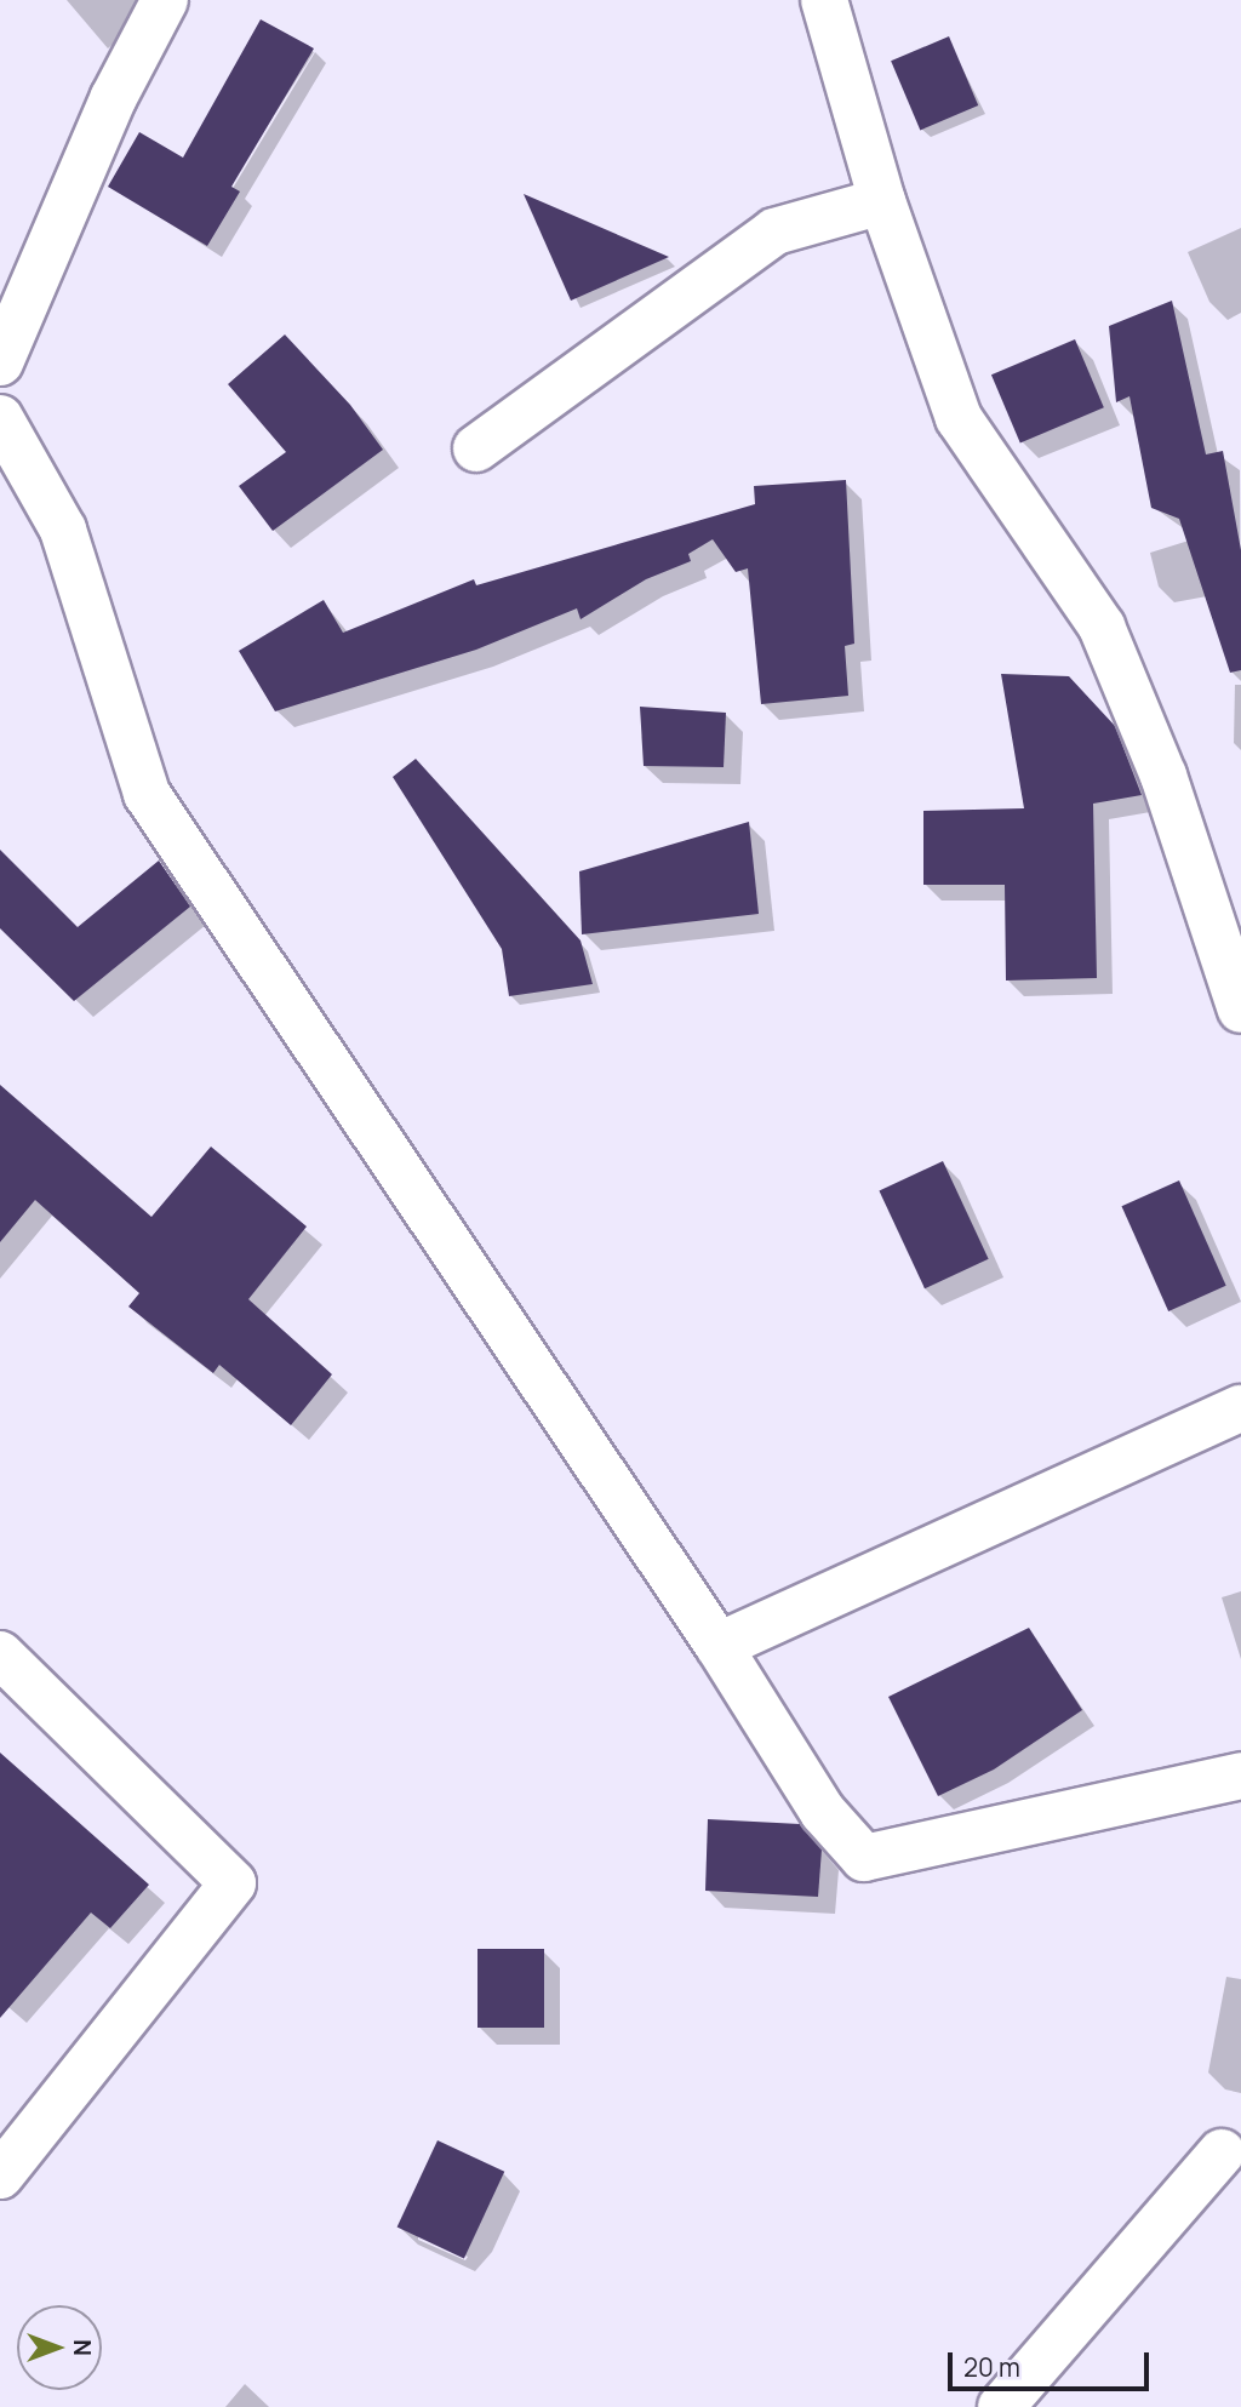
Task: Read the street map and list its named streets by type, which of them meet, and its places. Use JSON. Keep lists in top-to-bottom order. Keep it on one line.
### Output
{"scale_bar":"20 m","north":"right"}
